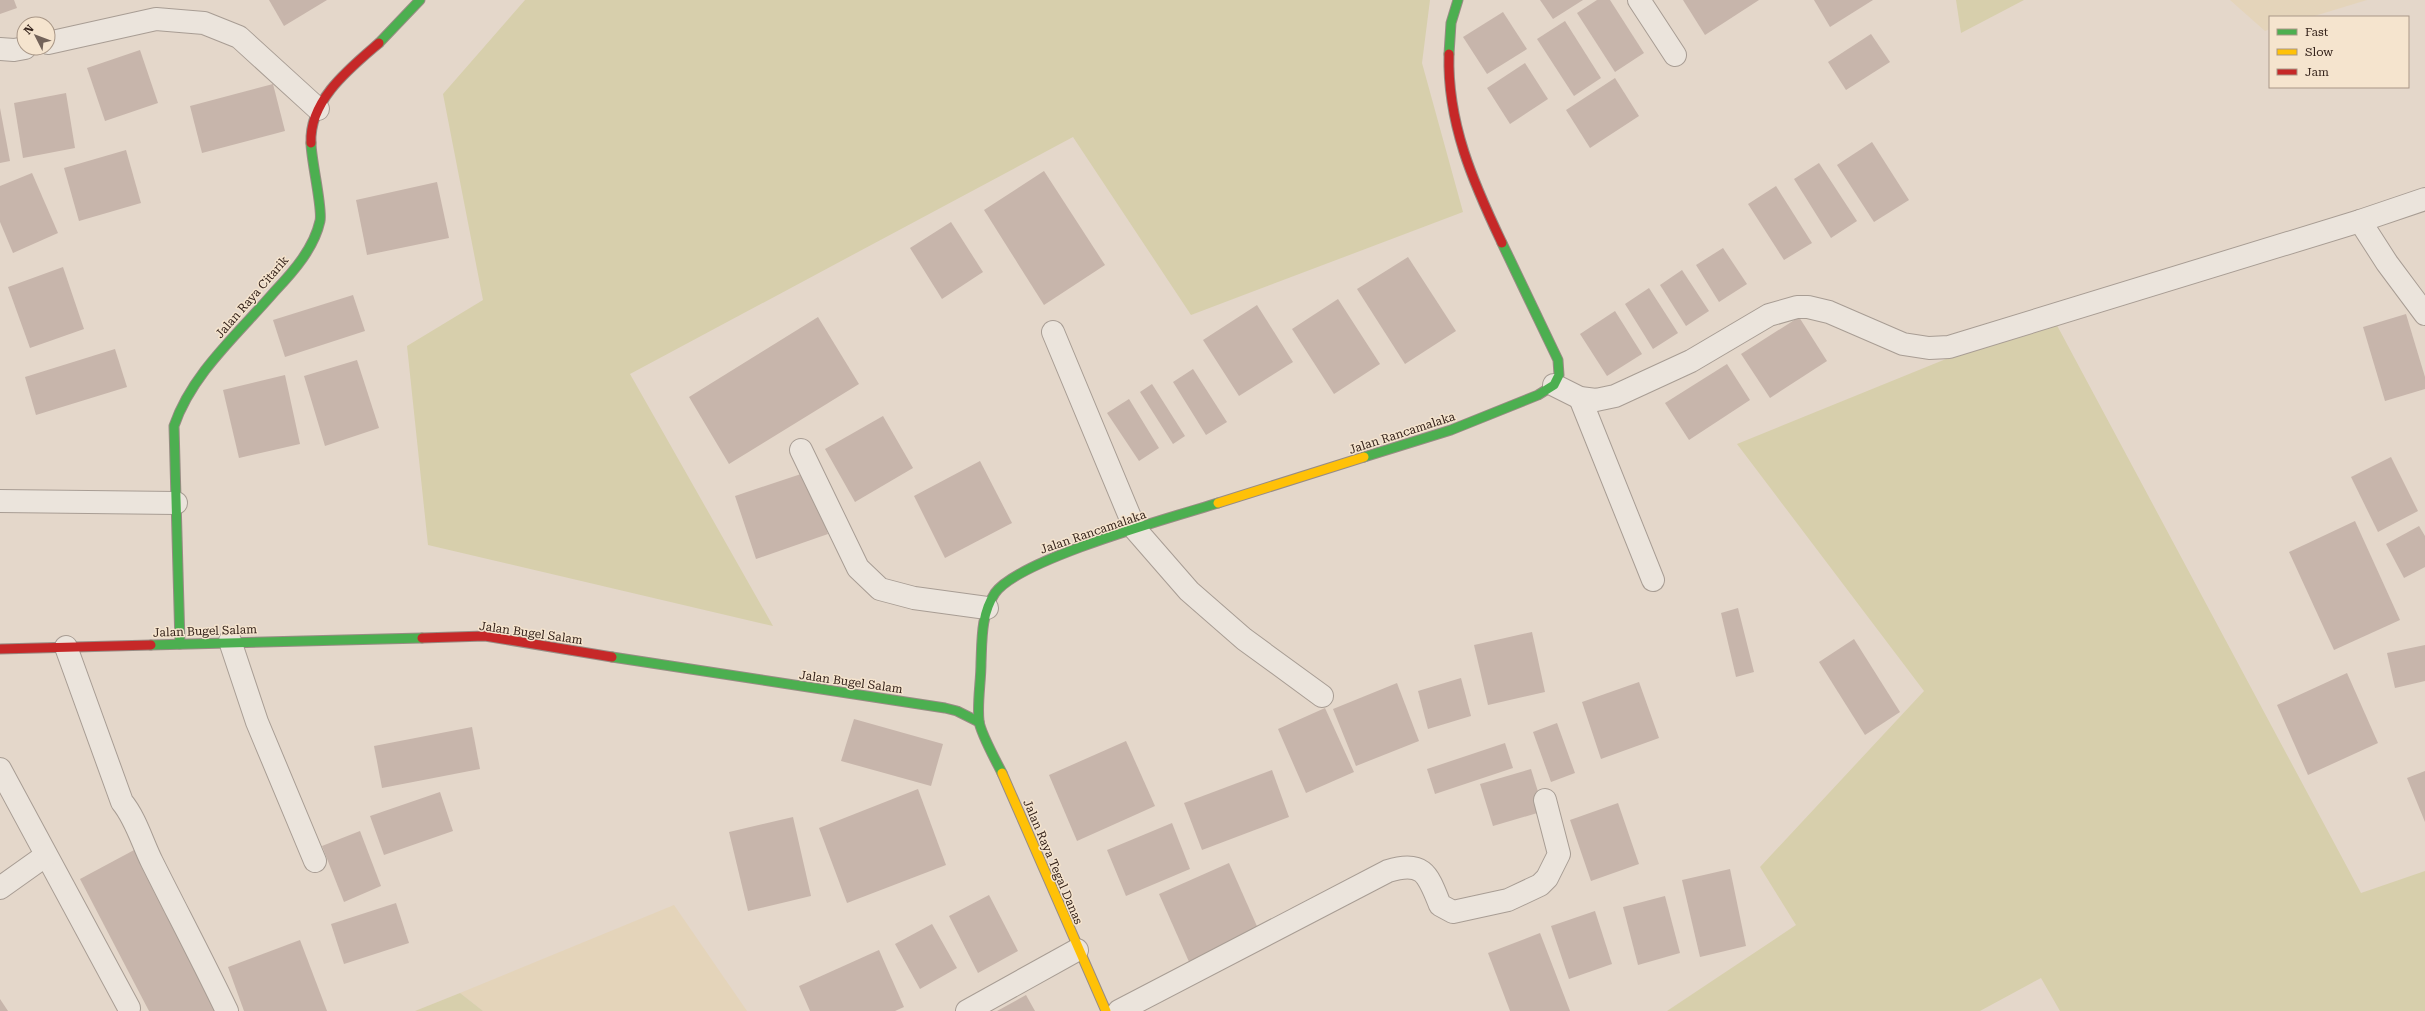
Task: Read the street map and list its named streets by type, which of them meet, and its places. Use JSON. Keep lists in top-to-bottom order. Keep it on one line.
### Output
{"streets":{"street":["Jalan Raya Citarik","Jalan Rancamalaka","Jalan Bugel Salam","Jalan Raya Tegal Danas"]},"crossings":[["Jalan Raya Citarik","Jalan Bugel Salam"],["Jalan Rancamalaka","Jalan Bugel Salam"],["Jalan Rancamalaka","Jalan Raya Tegal Danas"],["Jalan Bugel Salam","Jalan Raya Tegal Danas"]],"legend":["Fast","Slow","Jam"],"north":"top left"}
